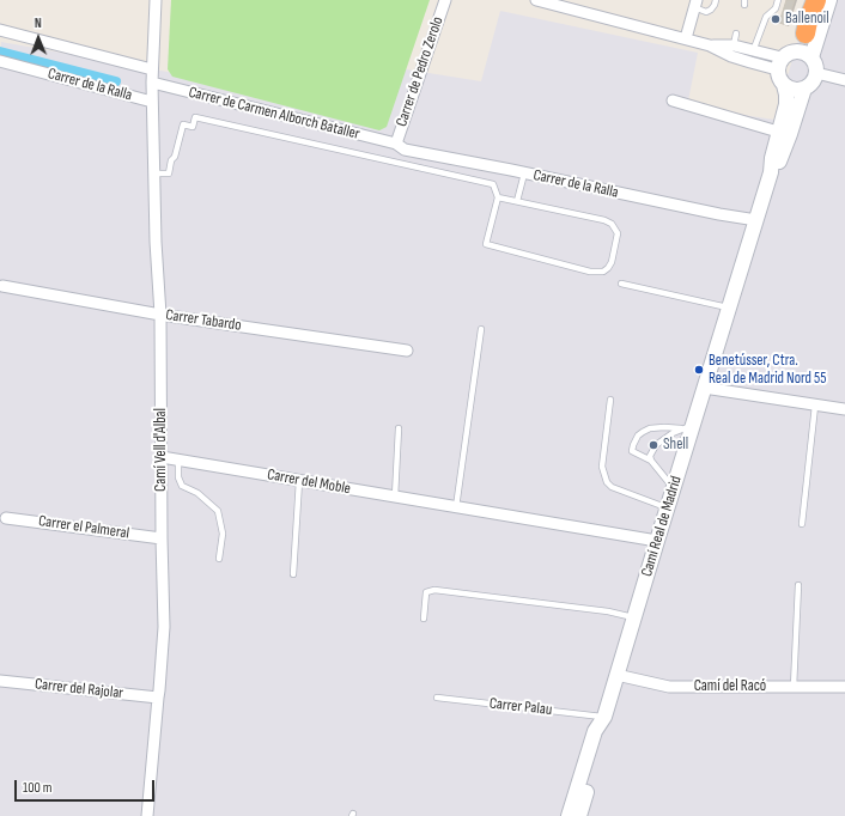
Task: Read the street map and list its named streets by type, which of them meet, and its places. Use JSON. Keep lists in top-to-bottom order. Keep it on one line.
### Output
{"streets":{"street":["Carrer de Pedro Zerolo","Carrer de la Ralla","Carrer de Carmen Alborch Bataller","Carrer Tabardo","Camí Vell d'Albal","Carrer del Moble","Camí Real de Madrid","Carrer el Palmeral","Camí del Racó","Carrer del Rajolar"],"lane":["Carrer Palau"]},"crossings":[["Carrer de Pedro Zerolo","Carrer de la Ralla"],["Carrer de Pedro Zerolo","Carrer de Carmen Alborch Bataller"],["Carrer de la Ralla","Carrer de Carmen Alborch Bataller"],["Carrer de la Ralla","Camí Vell d'Albal"],["Carrer de la Ralla","Camí Real de Madrid"],["Carrer de Carmen Alborch Bataller","Camí Vell d'Albal"],["Carrer Tabardo","Camí Vell d'Albal"],["Camí Vell d'Albal","Carrer del Moble"],["Camí Vell d'Albal","Carrer el Palmeral"],["Camí Vell d'Albal","Carrer del Rajolar"],["Carrer del Moble","Camí Real de Madrid"],["Camí Real de Madrid","Camí del Racó"],["Camí Real de Madrid","Carrer Palau"]],"places":["Ballenoil","Benetússer, Ctra. Real de Madrid Nord 55","Shell"],"scale_bar":"100 m","north":"top"}
